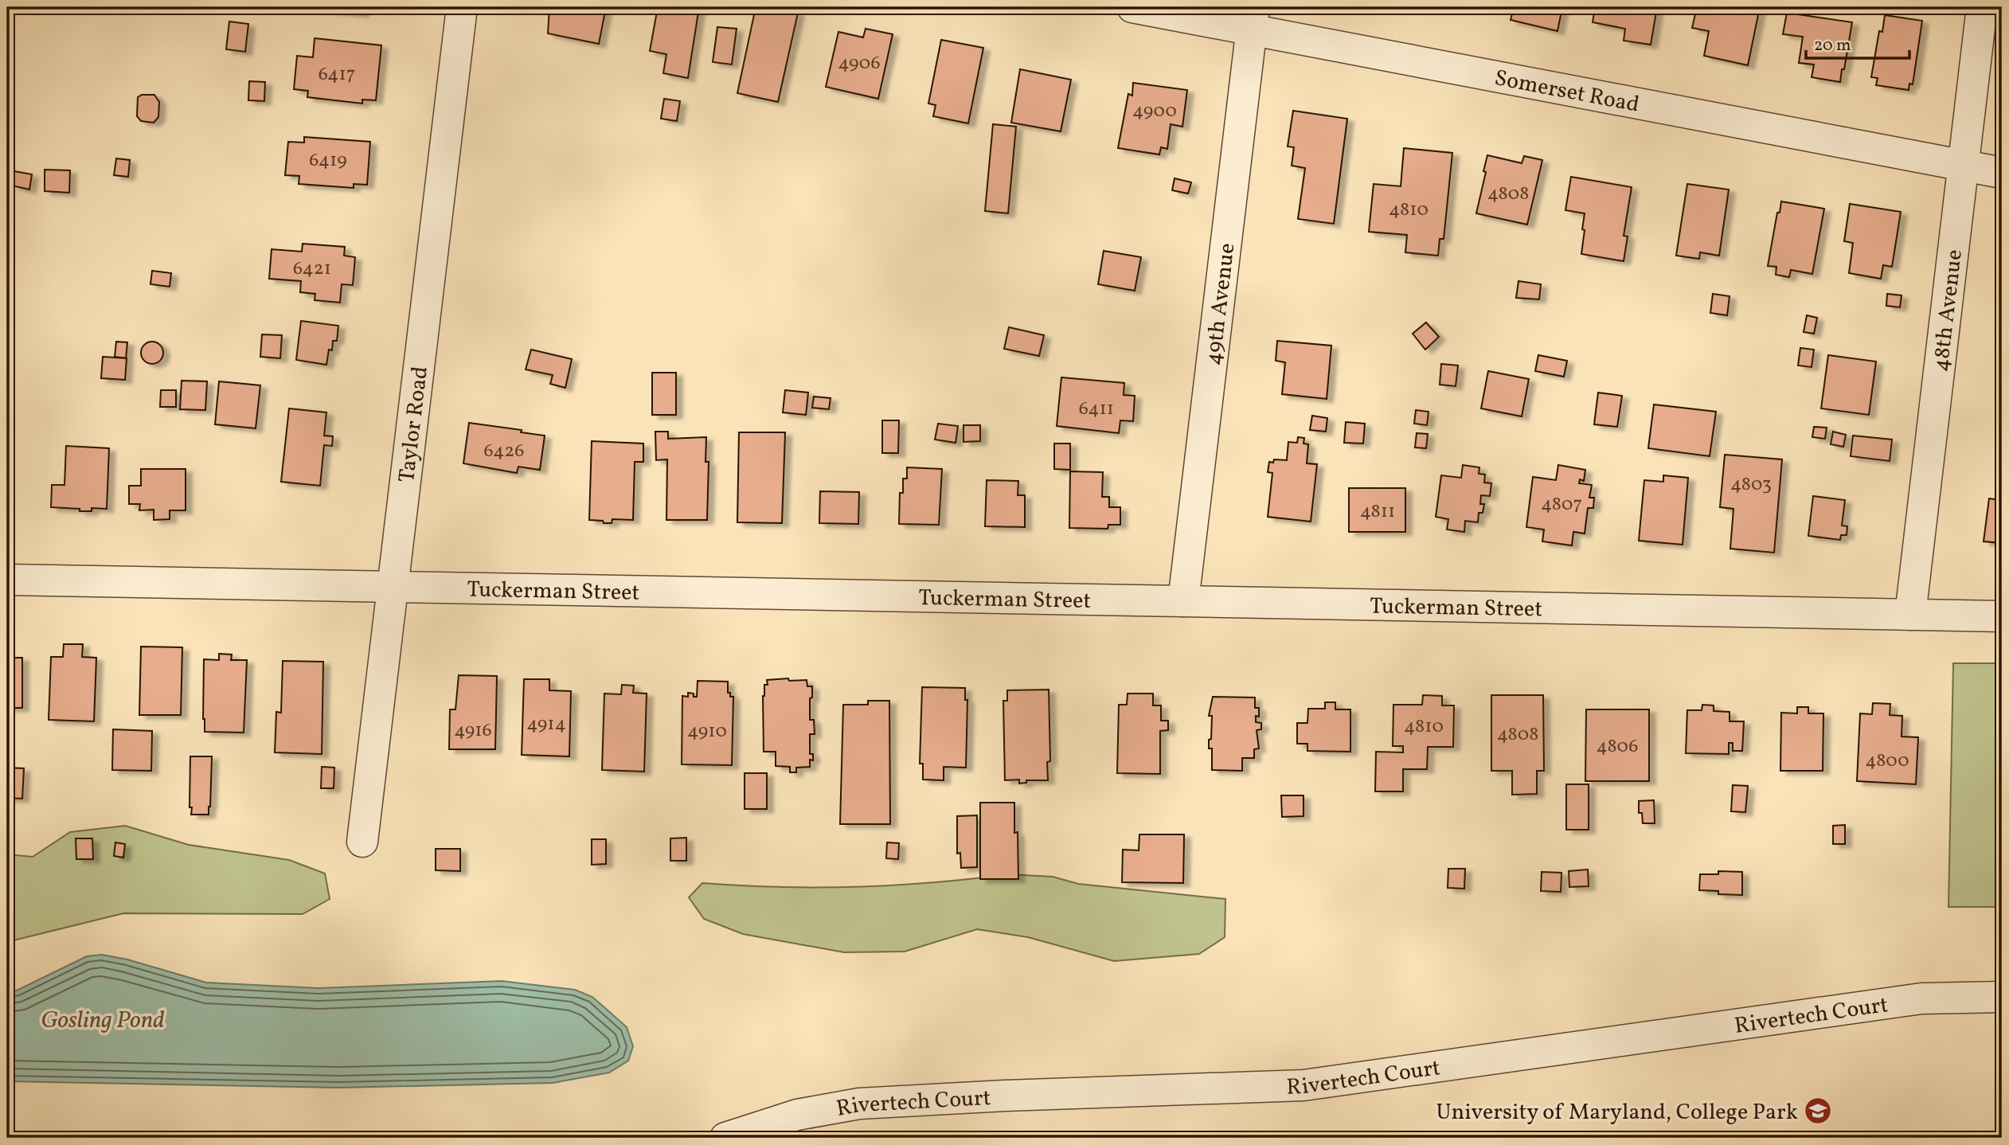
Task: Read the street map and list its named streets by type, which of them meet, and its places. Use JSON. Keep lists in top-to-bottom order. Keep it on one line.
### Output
{"streets":{"street":["Somerset Road","49th Avenue","48th Avenue","Taylor Road","Tuckerman Street","Rivertech Court"]},"crossings":[["Somerset Road","49th Avenue"],["Somerset Road","48th Avenue"],["49th Avenue","Tuckerman Street"],["48th Avenue","Tuckerman Street"],["Taylor Road","Tuckerman Street"]],"water":["Gosling Pond"],"places":{"school or university":["University of Maryland, College Park"]},"house_numbers":["4906","6417","4900","6419","4808","4810","6421","6411","6426","4803","4807","4811","4914","4810","4916","4910","4808","4806","4800"],"scale_bar":"20 m"}
